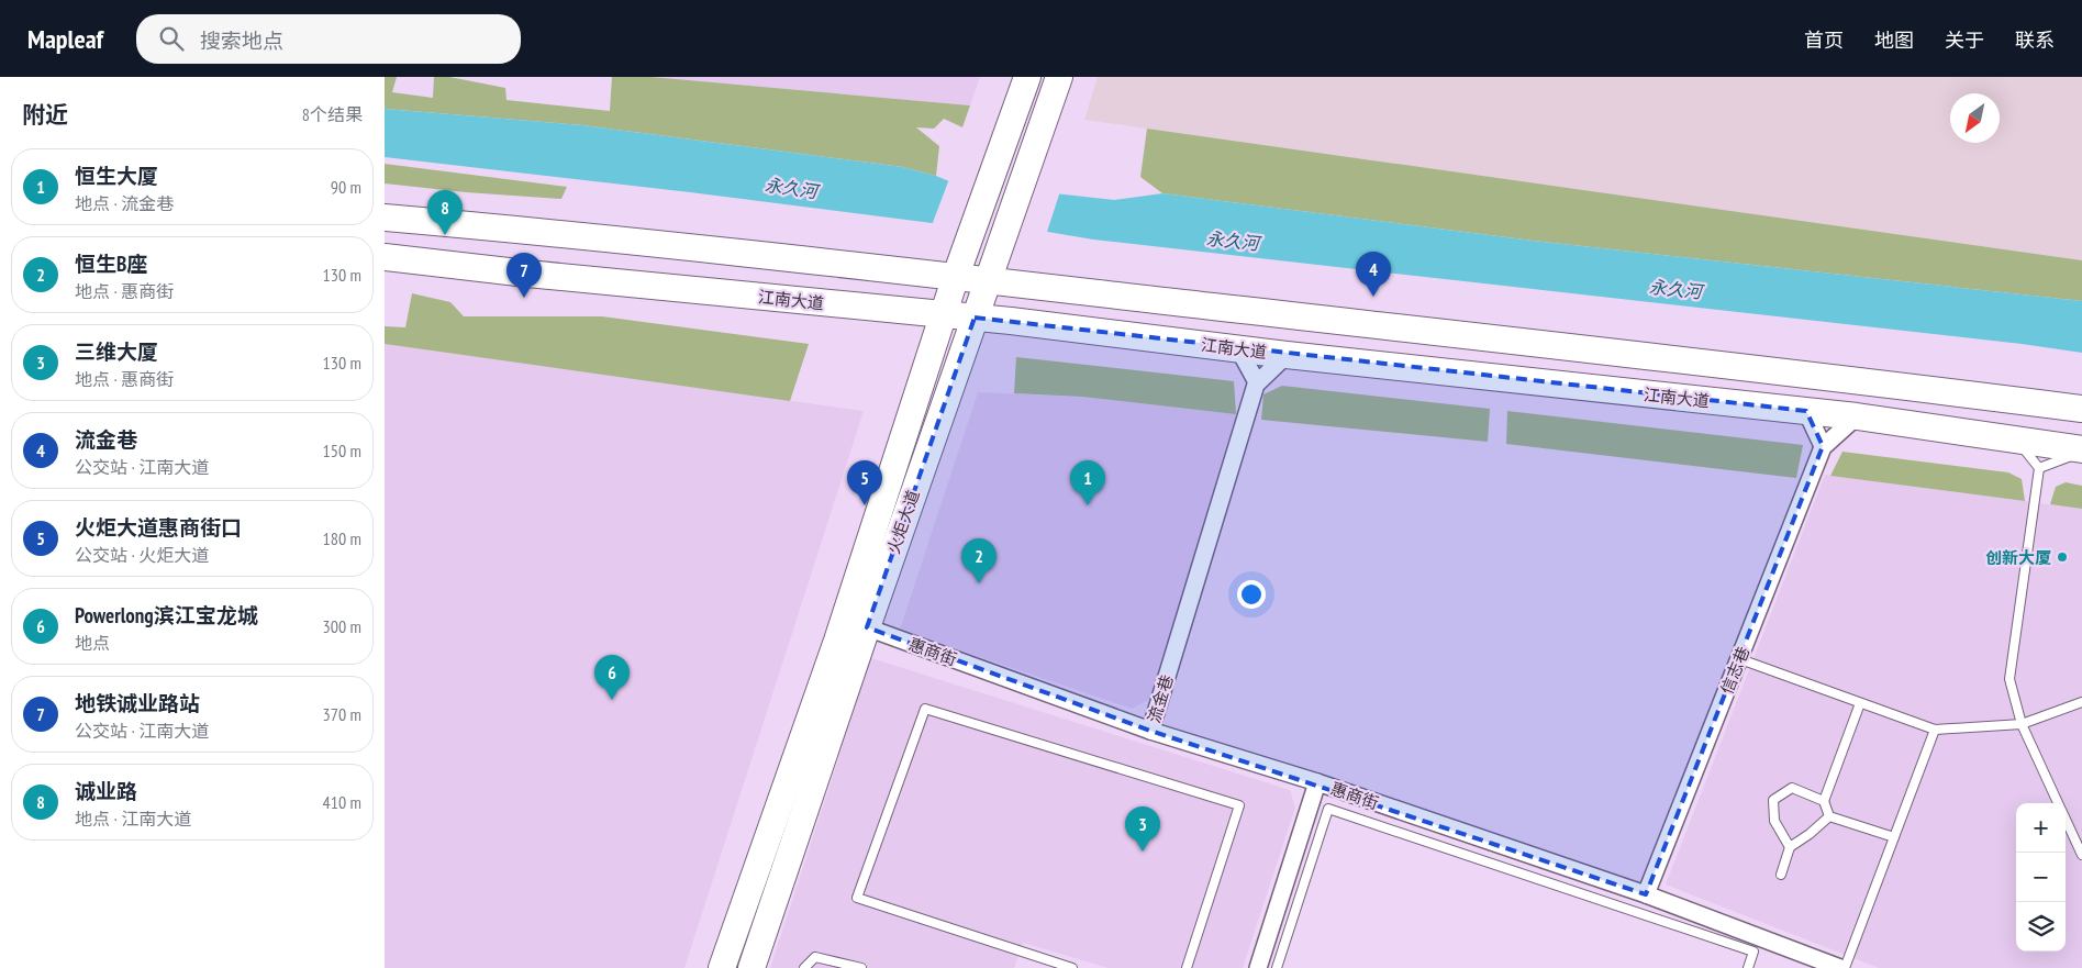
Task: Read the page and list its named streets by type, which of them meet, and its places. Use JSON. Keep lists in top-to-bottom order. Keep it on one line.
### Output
{"streets":{"main road":["江南大道","火炬大道"],"street":["惠商街","信志巷","流金巷"]},"crossings":[["江南大道","火炬大道"],["江南大道","信志巷"],["火炬大道","惠商街"],["惠商街","信志巷"],["惠商街","流金巷"]],"water":["永久河"],"places":["创新大厦"],"north":"bottom left","page":{"header":"Mapleaf","search":"搜索地点","nav":["首页","地图","关于","联系"],"heading":["附近","8个结果"],"list":[{"mark":"1","name":"恒生大厦","note":"地点 · 流金巷","value":"90 m"},{"mark":"2","name":"恒生B座","note":"地点 · 惠商街","value":"130 m"},{"mark":"3","name":"三维大厦","note":"地点 · 惠商街","value":"130 m"},{"mark":"4","name":"流金巷","note":"公交站 · 江南大道","value":"150 m"},{"mark":"5","name":"火炬大道惠商街口","note":"公交站 · 火炬大道","value":"180 m"},{"mark":"6","name":"Powerlong滨江宝龙城","note":"地点","value":"300 m"},{"mark":"7","name":"地铁诚业路站","note":"公交站 · 江南大道","value":"370 m"},{"mark":"8","name":"诚业路","note":"地点 · 江南大道","value":"410 m"}],"pins":["8","4","7","1","5","2","6","3"],"map_buttons":["+","−"]}}
